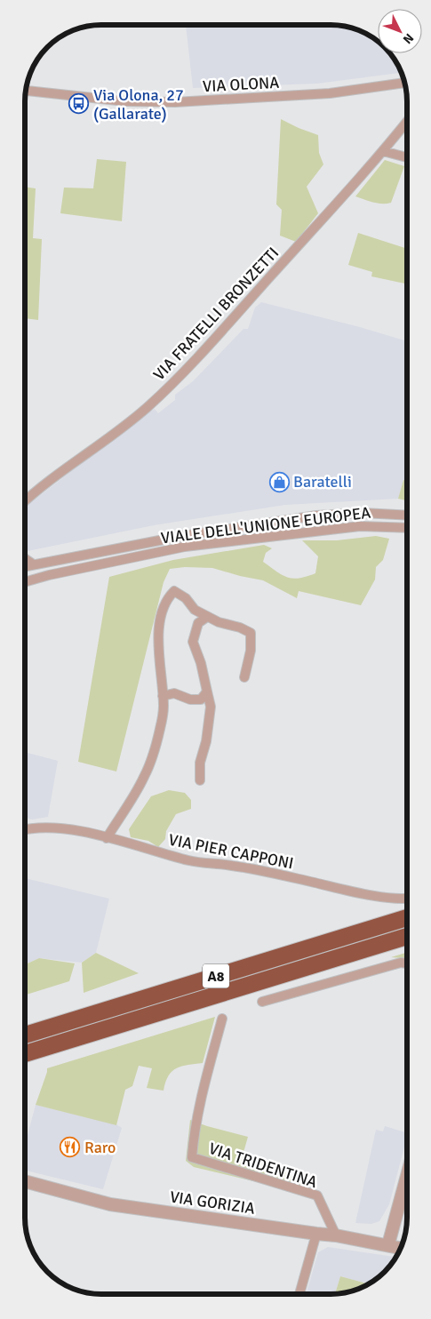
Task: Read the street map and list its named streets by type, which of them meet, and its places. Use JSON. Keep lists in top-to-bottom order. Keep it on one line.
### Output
{"streets":{"highway":["A8"],"street":["VIA OLONA","VIA FRATELLI BRONZETTI","VIALE DELL'UNIONE EUROPEA","VIA PIER CAPPONI","VIA TRIDENTINA","VIA GORIZIA"]},"crossings":[["VIA TRIDENTINA","VIA GORIZIA"]],"places":{"bus stop":["Via Olona, 27 (Gallarate)"],"shop":["Baratelli"],"restaurant":["Raro"]},"north":"bottom right"}
